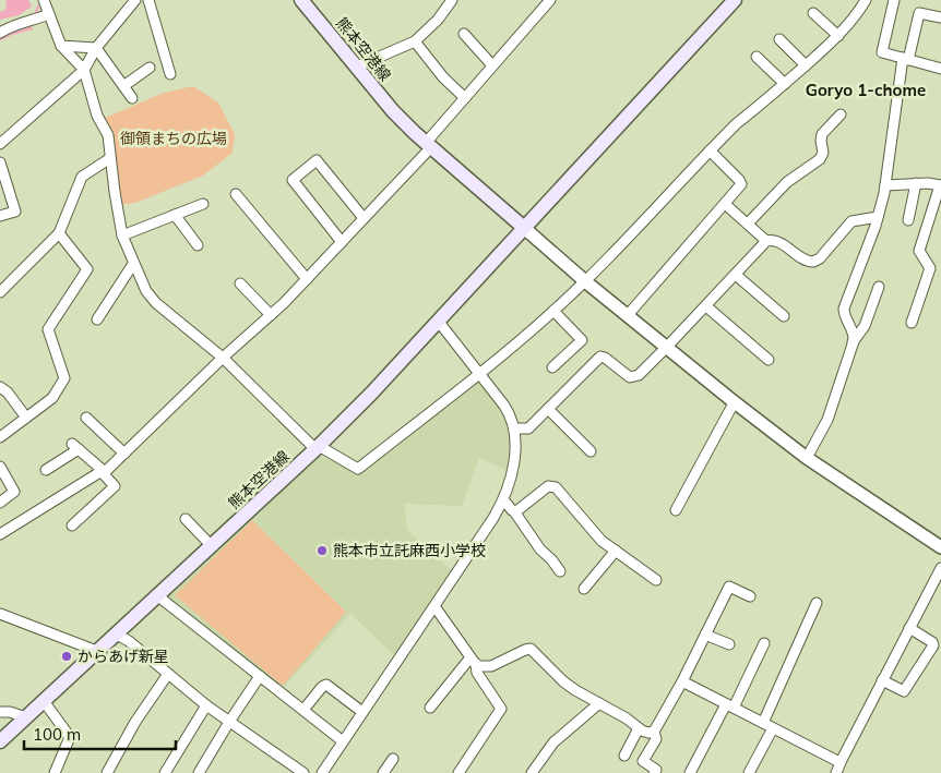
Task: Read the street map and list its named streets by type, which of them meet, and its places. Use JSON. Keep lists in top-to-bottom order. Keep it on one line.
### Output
{"streets":{"main road":["熊本空港線"]},"districts":["Goryo 1-chome"],"parks":["御領まちの広場"],"places":["熊本市立託麻西小学校","からあげ新星"],"scale_bar":"100 m"}
